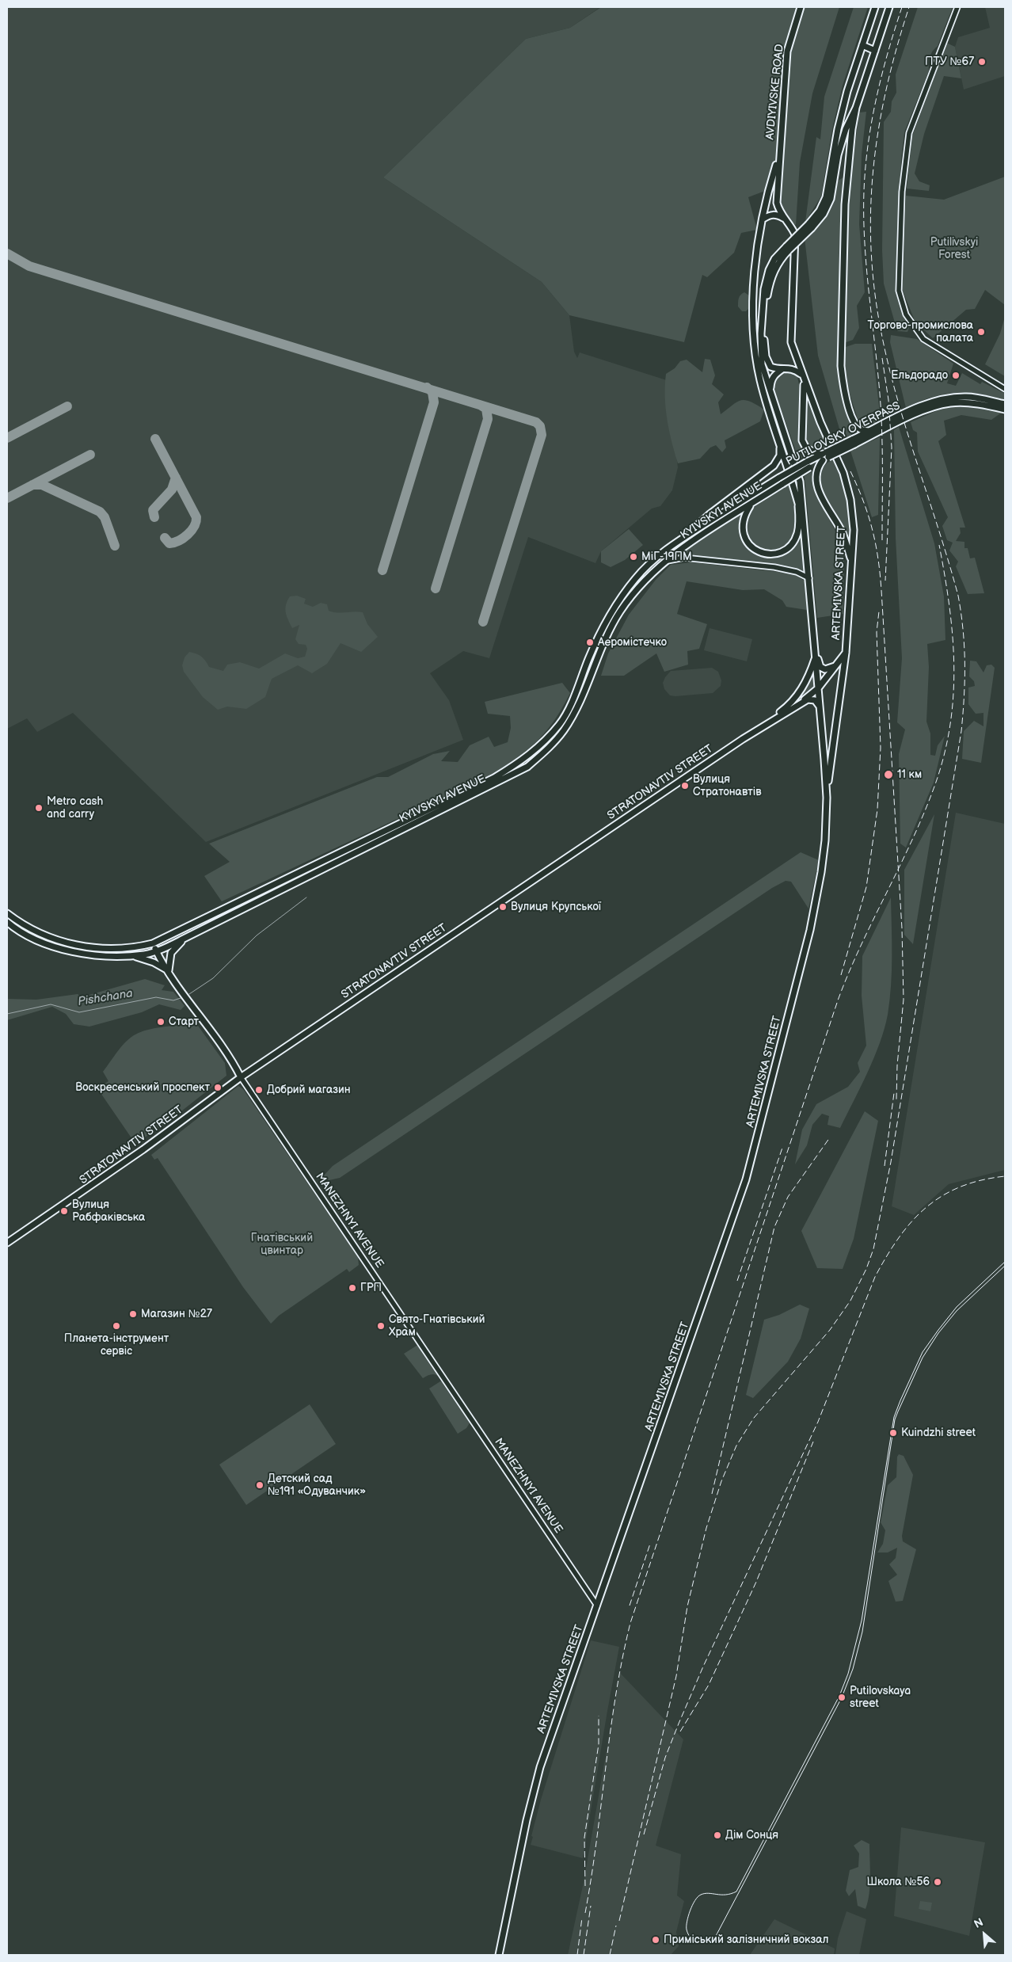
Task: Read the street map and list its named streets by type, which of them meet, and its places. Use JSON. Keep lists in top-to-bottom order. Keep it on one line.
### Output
{"streets":{"main road":["AVDIYIVSKE ROAD","PUTILOVSKY OVERPASS","KYIVSKYI AVENUE","ARTEMIVSKA STREET","STRATONAVTIV STREET","MANEZHNYI AVENUE"]},"crossings":[["PUTILOVSKY OVERPASS","KYIVSKYI AVENUE"],["KYIVSKYI AVENUE","MANEZHNYI AVENUE"],["ARTEMIVSKA STREET","STRATONAVTIV STREET"],["ARTEMIVSKA STREET","MANEZHNYI AVENUE"],["STRATONAVTIV STREET","MANEZHNYI AVENUE"]],"water":["Pishchana"],"parks":["Putilivskyi Forest","Гнатівський цвинтар"],"places":["ПТУ №67","Торгово-промислова палата","Ельдорадо","МіГ-19ПМ","Аеромістечко","11 км","Вулиця Стратонавтів","Metro cash and carry","Вулиця Крупської","Старт","Воскресенський проспект","Добрий магазин","Вулиця Рабфаківська","ГРП","Магазин №27","Планета-інструмент сервіс","Свято-Гнатівський Храм","Kuindzhi street","Детский сад №191 «Одуванчик»","Putilovskaya street","Дім Сонця","Школа №56","Приміський залізничний вокзал"],"north":"top left"}
